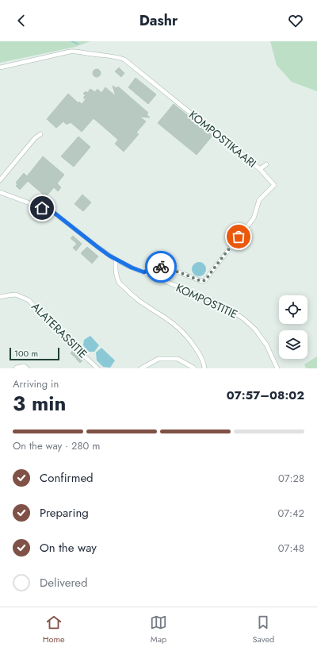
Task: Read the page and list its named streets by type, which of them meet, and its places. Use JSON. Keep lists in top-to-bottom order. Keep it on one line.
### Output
{"streets":{"street":["KOMPOSTIKAARI","KOMPOSTITIE","ALATERASSITIE"]},"crossings":[["KOMPOSTIKAARI","KOMPOSTITIE"]],"scale_bar":"100 m","page":{"header":"Dashr","scale":"100 m","heading":["3 min","Arriving in","07:57–08:02"],"bar":"On the way · 280 m","list":[["Confirmed","07:28"],["Preparing","07:42"],["On the way","07:48"],"Delivered"],"tabs":["Home","Map","Saved"]}}
